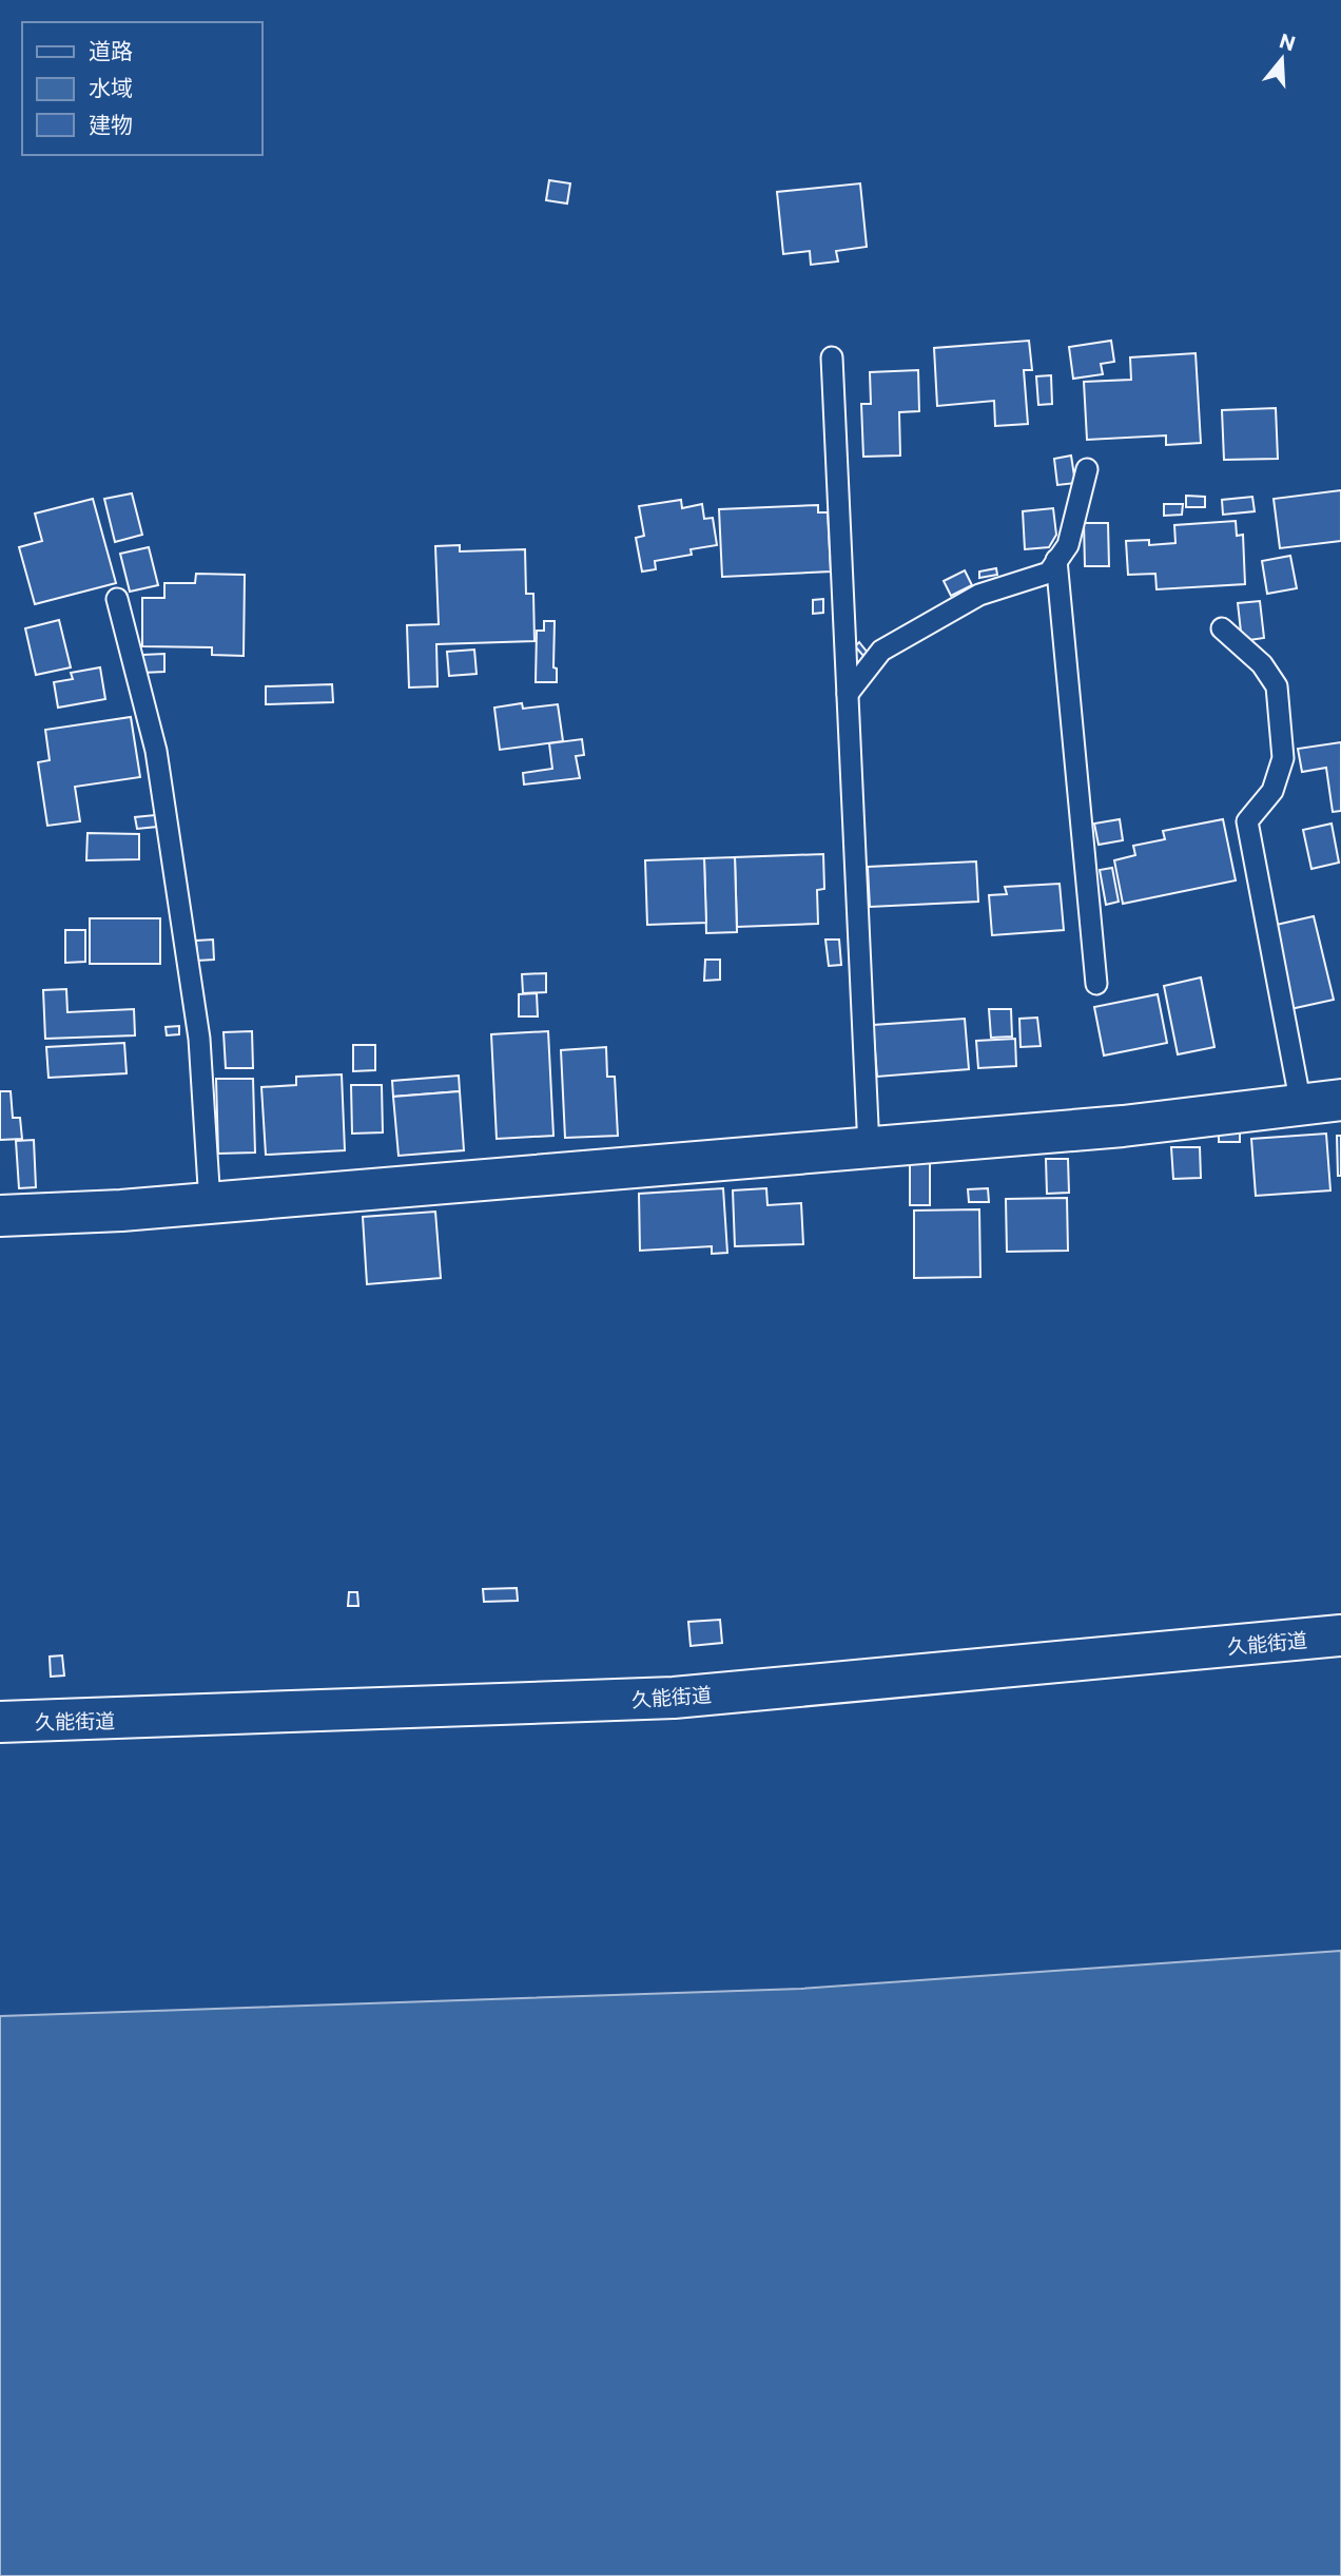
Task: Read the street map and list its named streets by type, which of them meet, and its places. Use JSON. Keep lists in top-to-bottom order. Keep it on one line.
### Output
{"streets":{"main road":["久能街道"]},"legend":["道路","水域","建物"],"north":"top"}
